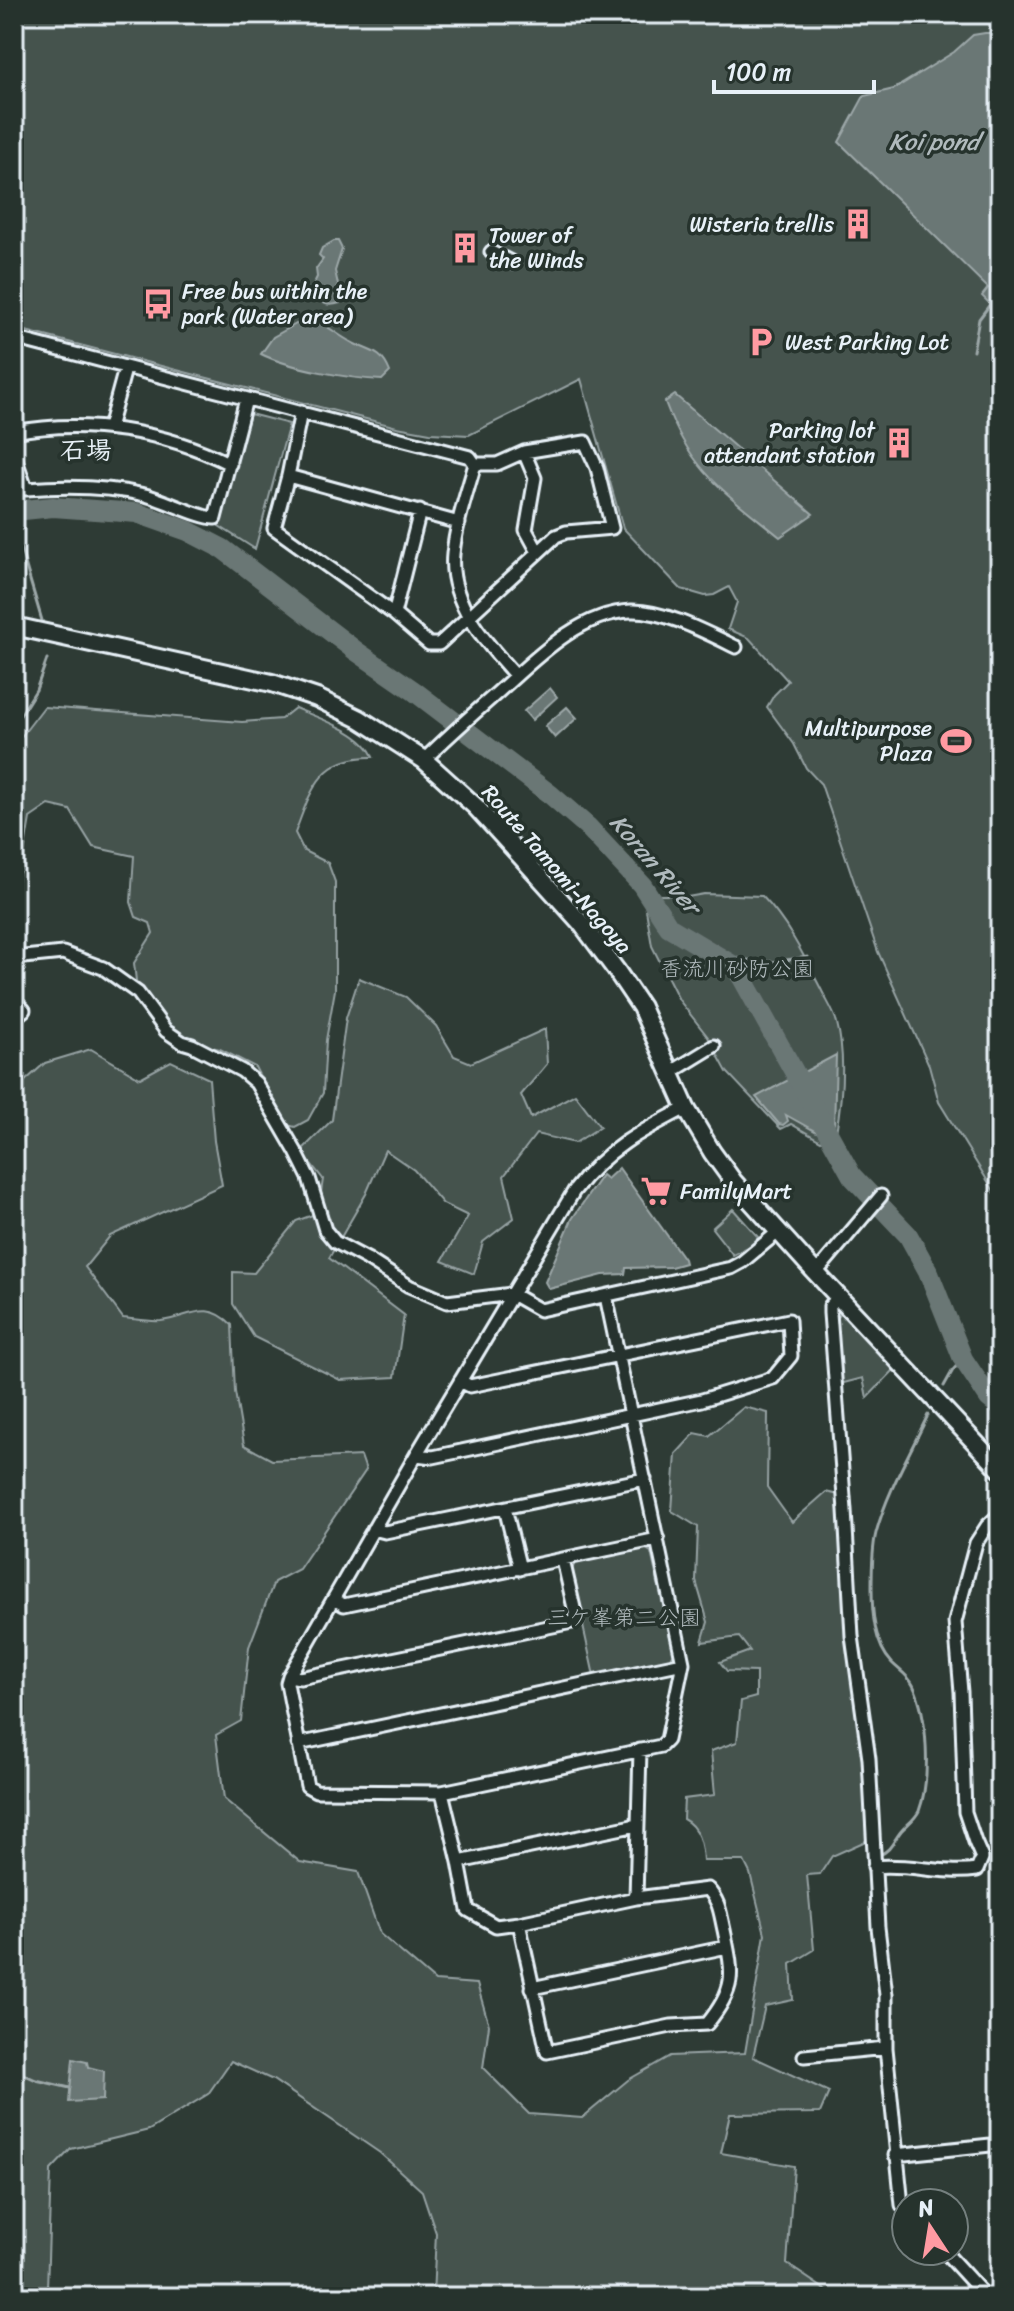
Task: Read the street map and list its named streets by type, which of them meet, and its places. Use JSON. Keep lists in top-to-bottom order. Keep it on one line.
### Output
{"streets":{"main road":["Route Tamomi-Nagoya"]},"districts":["石場"],"water":["Koi pond","Koran River"],"parks":["香流川砂防公園","三ケ峯第二公園"],"places":{"building":["Wisteria trellis","Tower of the Winds","Parking lot attendant station"],"bus stop":["Free bus within the park (Water area)"],"parking":["West Parking Lot"],"sports":["Multipurpose Plaza"],"supermarket":["FamilyMart"]},"scale_bar":"100 m","north":"top"}
